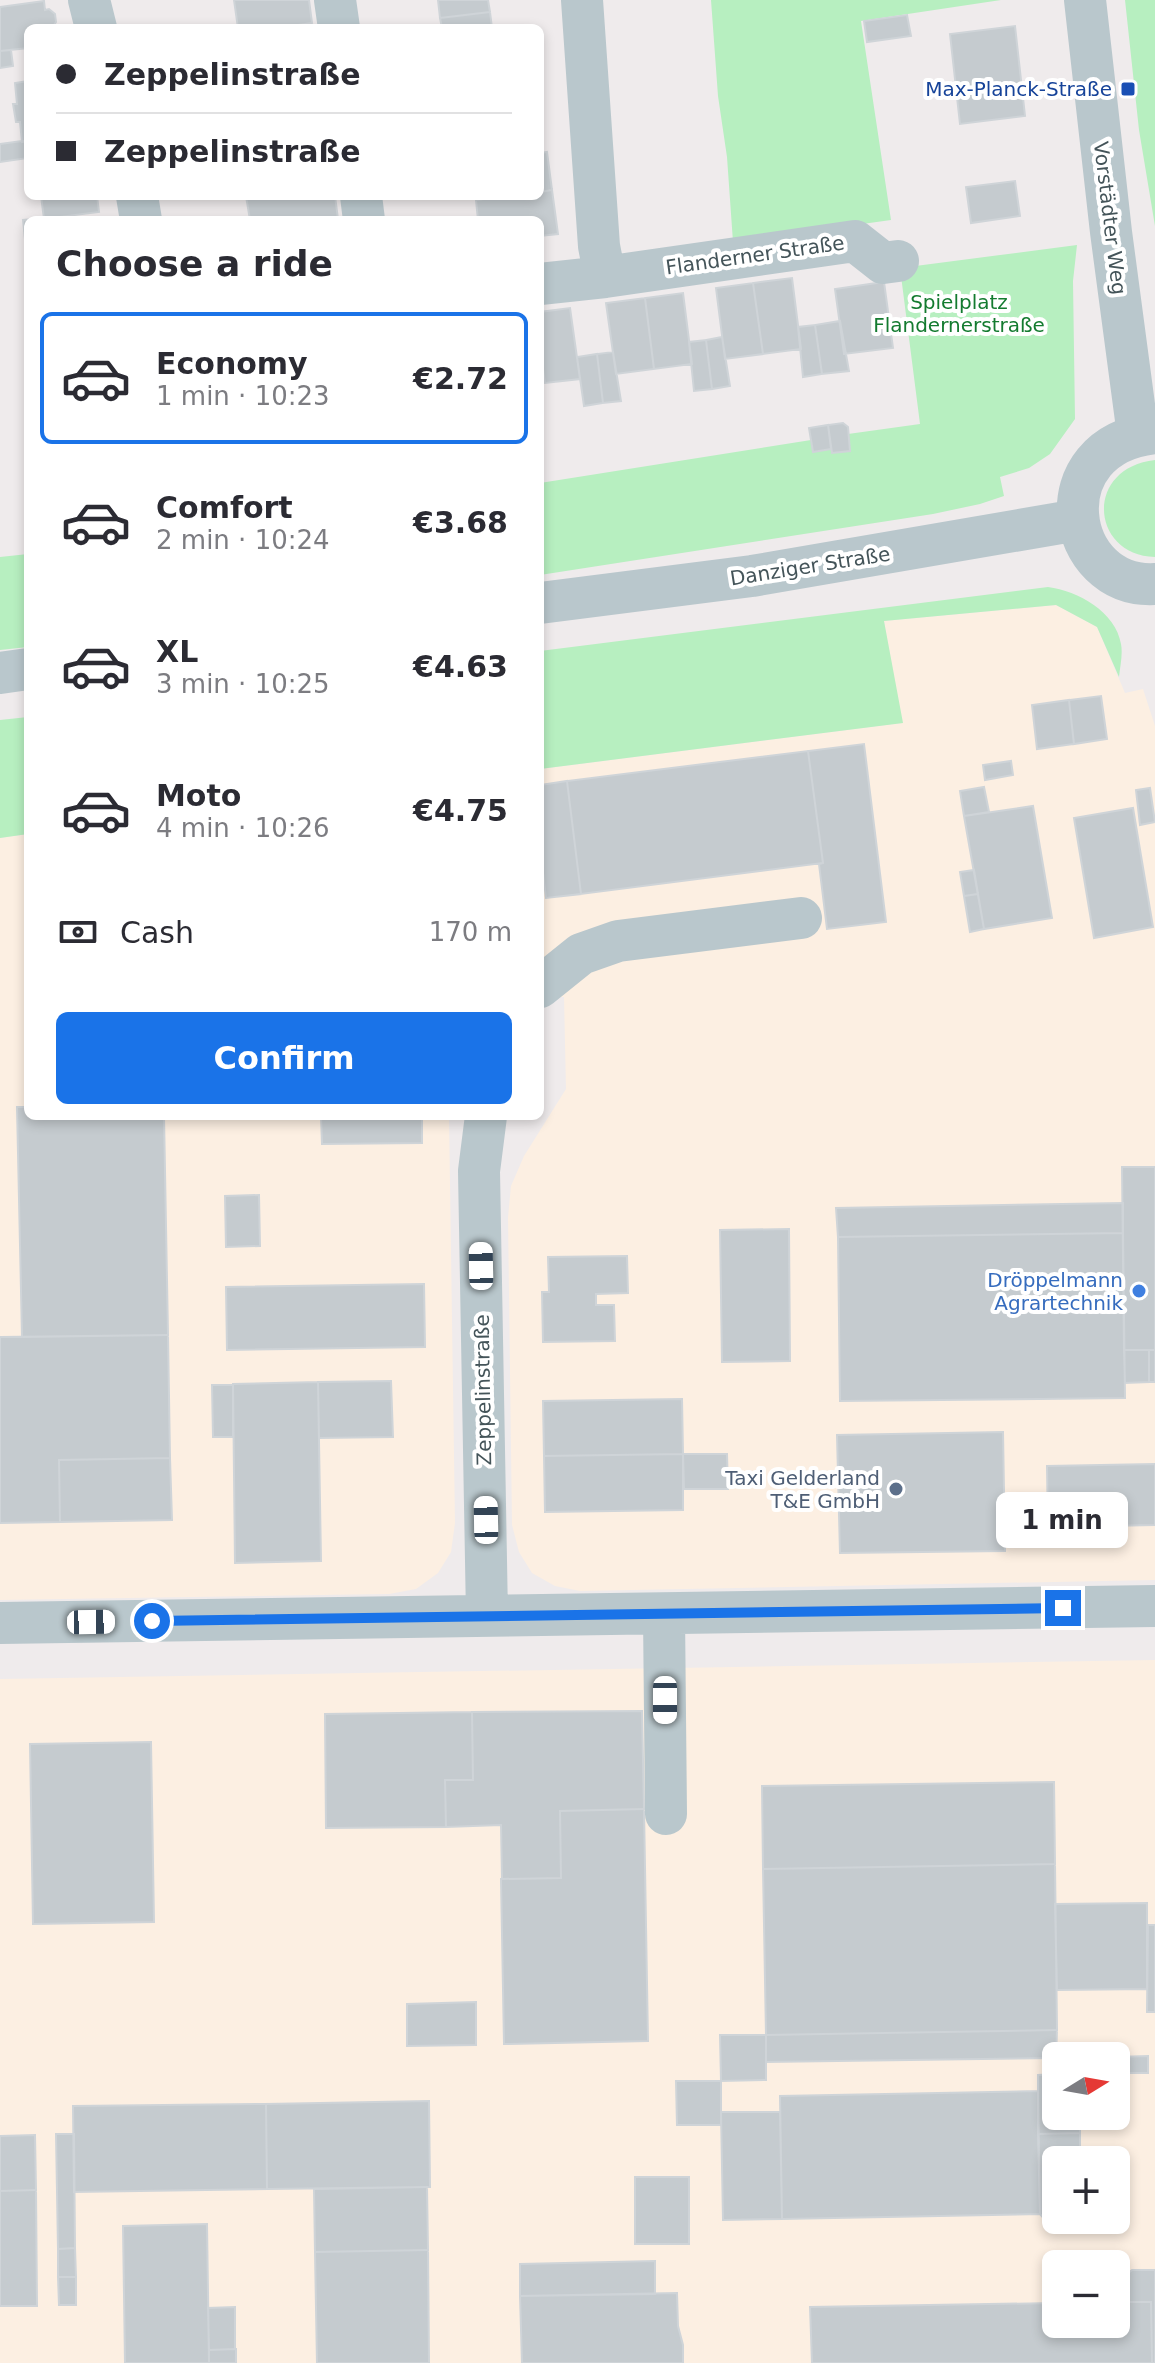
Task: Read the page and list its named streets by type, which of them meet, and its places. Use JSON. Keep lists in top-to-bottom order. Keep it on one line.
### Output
{"streets":{"street":["Vorstädter Weg","Flanderner Straße","Danziger Straße","Zeppelinstraße"]},"parks":["Spielplatz Flandernerstraße"],"places":{"transit":["Max-Planck-Straße"],"other":["Dröppelmann Agrartechnik","Taxi Gelderland T&E GmbH"]},"north":"right","page":{"banner":["Zeppelinstraße","Zeppelinstraße"],"heading":"Choose a ride","list":[{"name":"Economy","note":"1 min · 10:23","value":"€2.72"},{"name":"Comfort","note":"2 min · 10:24","value":"€3.68"},{"name":"XL","note":"3 min · 10:25","value":"€4.63"},{"name":"Moto","note":"4 min · 10:26","value":"€4.75"}],"pay":["Cash","170 m"],"buttons":"Confirm","bubble":"1 min","map_buttons":["+","−"]}}
